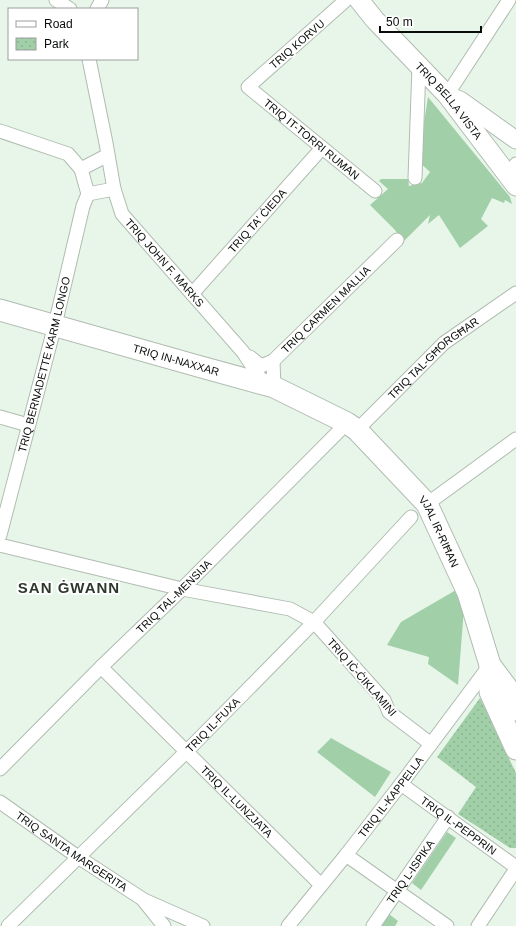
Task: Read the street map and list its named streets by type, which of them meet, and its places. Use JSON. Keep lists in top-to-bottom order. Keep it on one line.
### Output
{"streets":{"main road":["TRIQ BELLA VISTA","TRIQ IN-NAXXAR","VJAL IR-RIĦAN"],"street":["TRIQ KORVU","TRIQ IT-TORRI RUMAN","TRIQ TA' ĊIEDA","TRIQ JOHN F. MARKS","TRIQ CARMEN MALLIA","TRIQ TAL-GĦORGĦAR","TRIQ BERNADETTE KARM LONGO","TRIQ TAL-MENSIJA","TRIQ IĊ-ĊIKLAMINI","TRIQ IL-FUXA","TRIQ IL-KAPPELLA","TRIQ IL-LUNZJATA","TRIQ IL-PEPPRIN","TRIQ SANTA MARGERITA","TRIQ L-ISPIKA"]},"crossings":[["TRIQ KORVU","TRIQ BELLA VISTA"],["TRIQ KORVU","TRIQ IT-TORRI RUMAN"],["TRIQ IT-TORRI RUMAN","TRIQ TA' ĊIEDA"],["TRIQ TA' ĊIEDA","TRIQ JOHN F. MARKS"],["TRIQ JOHN F. MARKS","TRIQ CARMEN MALLIA"],["TRIQ JOHN F. MARKS","TRIQ IN-NAXXAR"],["TRIQ CARMEN MALLIA","TRIQ IN-NAXXAR"],["TRIQ TAL-GĦORGĦAR","TRIQ IN-NAXXAR"],["TRIQ TAL-GĦORGĦAR","VJAL IR-RIĦAN"],["TRIQ TAL-GĦORGĦAR","TRIQ TAL-MENSIJA"],["TRIQ IN-NAXXAR","TRIQ BERNADETTE KARM LONGO"],["TRIQ IN-NAXXAR","VJAL IR-RIĦAN"],["TRIQ IN-NAXXAR","TRIQ TAL-MENSIJA"],["VJAL IR-RIĦAN","TRIQ TAL-MENSIJA"],["VJAL IR-RIĦAN","TRIQ IL-KAPPELLA"],["TRIQ TAL-MENSIJA","TRIQ IL-LUNZJATA"],["TRIQ IĊ-ĊIKLAMINI","TRIQ IL-FUXA"],["TRIQ IĊ-ĊIKLAMINI","TRIQ IL-KAPPELLA"],["TRIQ IL-FUXA","TRIQ IL-LUNZJATA"],["TRIQ IL-FUXA","TRIQ SANTA MARGERITA"],["TRIQ IL-KAPPELLA","TRIQ IL-LUNZJATA"],["TRIQ IL-KAPPELLA","TRIQ IL-PEPPRIN"],["TRIQ IL-PEPPRIN","TRIQ L-ISPIKA"]],"districts":["SAN ĠWANN"],"legend":["Road","Park"],"scale_bar":"50 m"}
